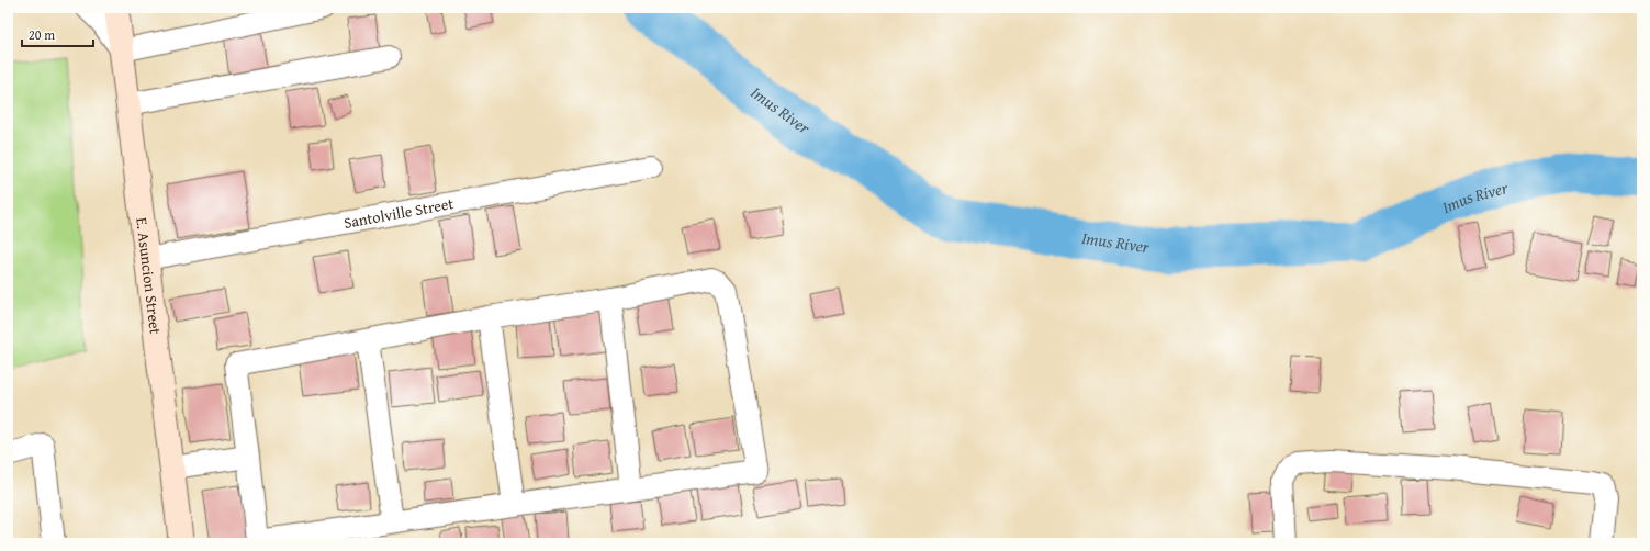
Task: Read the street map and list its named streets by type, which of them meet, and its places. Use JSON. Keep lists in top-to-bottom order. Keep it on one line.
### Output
{"streets":{"main road":["E. Asuncion Street"],"street":["Santolville Street"]},"crossings":[["Santolville Street","E. Asuncion Street"]],"water":["Imus River"],"scale_bar":"20 m"}
